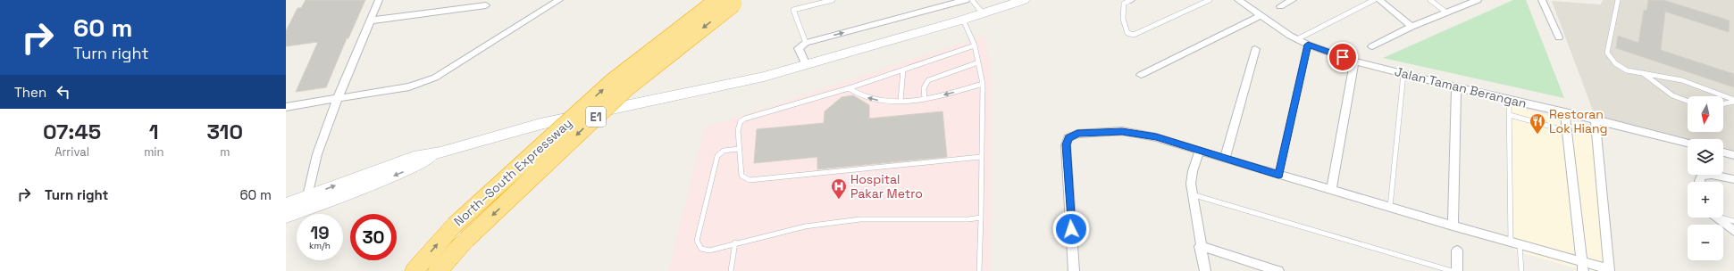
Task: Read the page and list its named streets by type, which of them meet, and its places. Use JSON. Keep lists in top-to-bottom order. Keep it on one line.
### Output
{"streets":{"highway":["E1","North–South Expressway"],"street":["Jalan Taman Berangan"]},"places":{"restaurant":["Restoran Lok Hiang"],"hospital":["Hospital Pakar Metro"]},"north":"bottom","page":{"turn":["60 m","Turn right"],"then":"Then","map_buttons":["+","−"],"eta":["07:45","Arrival","1","min","310","m"],"list":[{"name":"Turn right","value":"60 m"}],"speed":"19 km/h","limit":"30"}}
